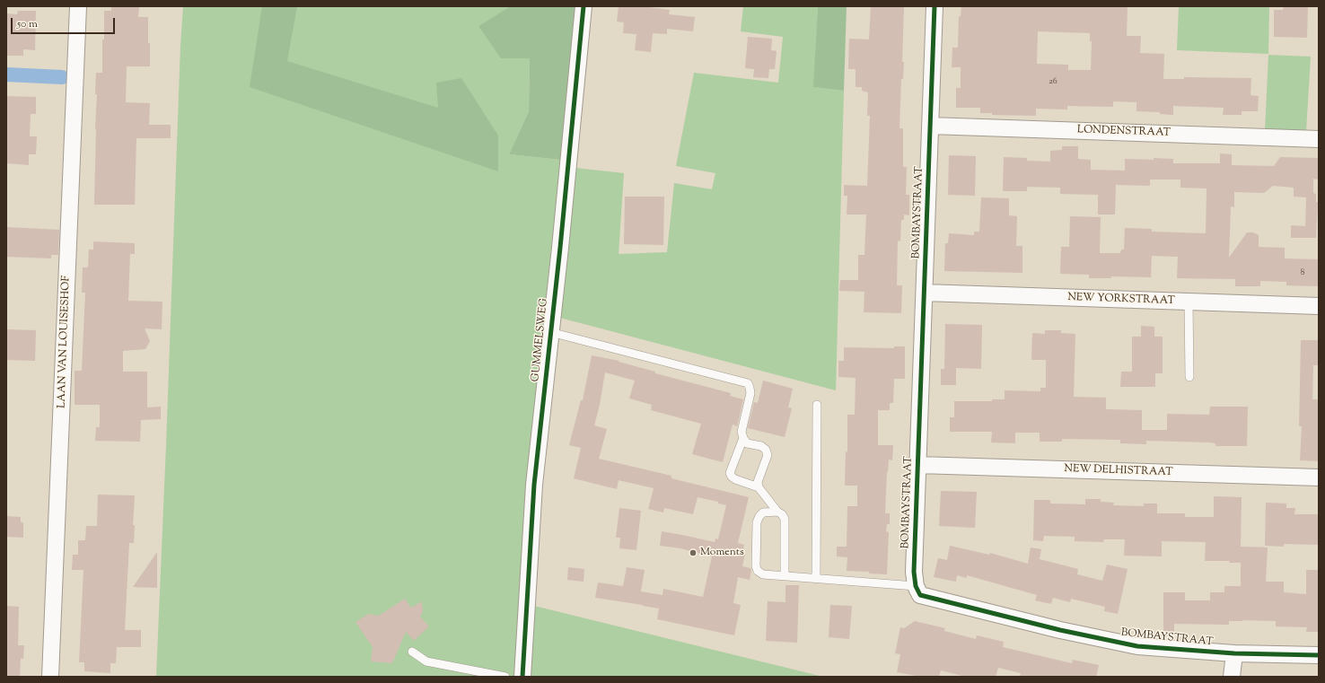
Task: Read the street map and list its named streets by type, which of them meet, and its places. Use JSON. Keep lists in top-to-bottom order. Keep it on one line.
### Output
{"streets":{"street":["LONDENSTRAAT","BOMBAYSTRAAT","NEW YORKSTRAAT","GUMMELSWEG","LAAN VAN LOUISESHOF","NEW DELHISTRAAT"]},"crossings":[["LONDENSTRAAT","BOMBAYSTRAAT"],["BOMBAYSTRAAT","NEW YORKSTRAAT"],["BOMBAYSTRAAT","NEW DELHISTRAAT"]],"places":["Moments"],"house_numbers":["26","8"],"scale_bar":"50 m"}
